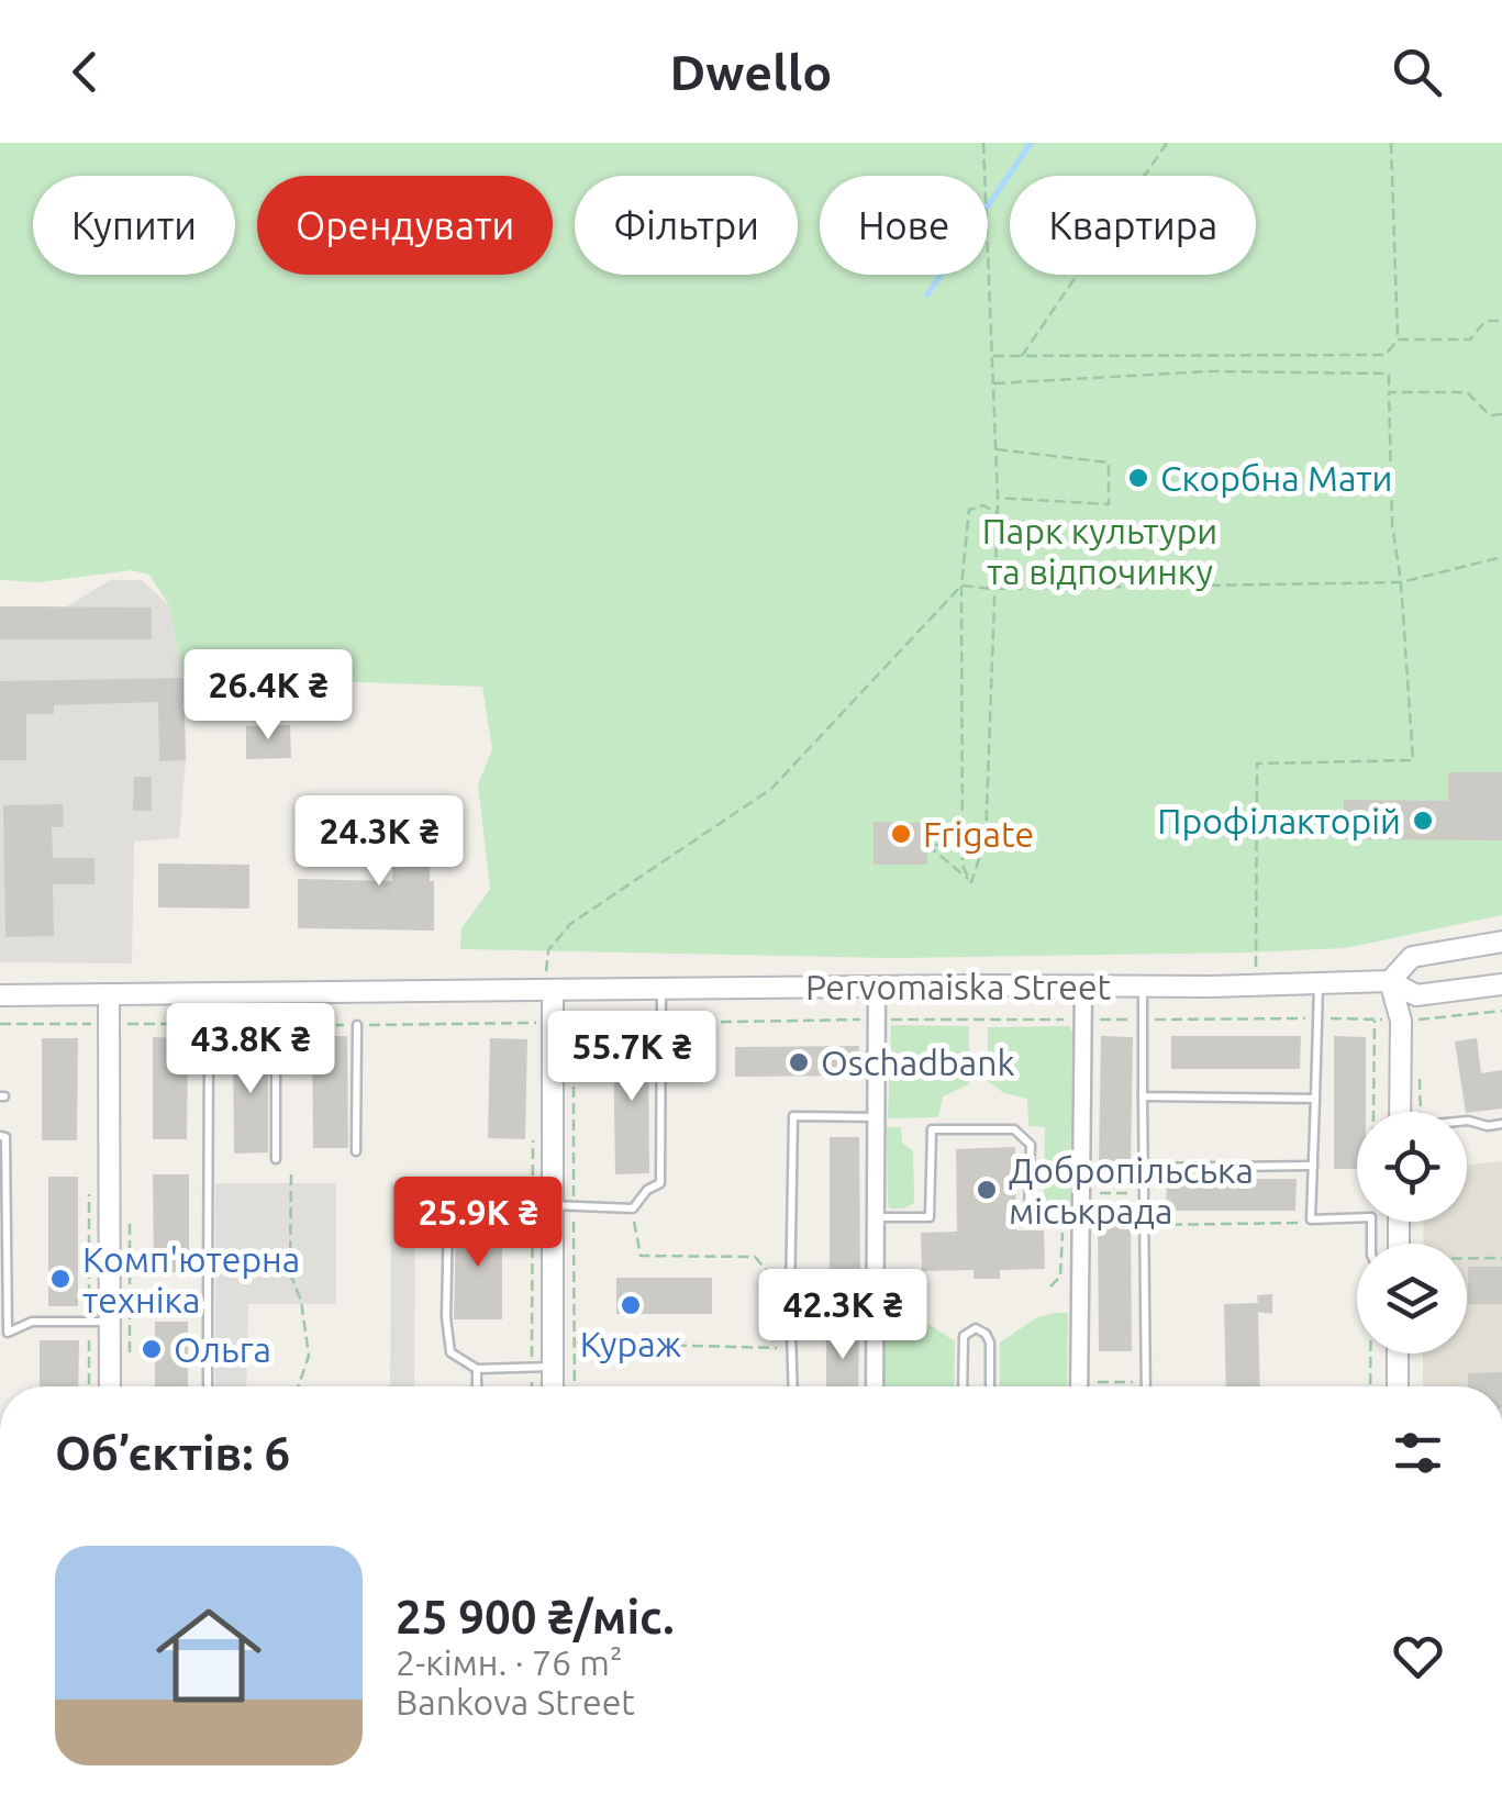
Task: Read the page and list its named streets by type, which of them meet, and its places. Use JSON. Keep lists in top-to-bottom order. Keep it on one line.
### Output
{"streets":{"main road":["Pervomaiska Street"]},"parks":["Парк культури та відпочинку"],"places":["Скорбна Мати","Профілакторій","Frigate","Oschadbank","Добропільська міськрада","Комп'ютерна техніка","Кураж","Ольга"],"page":{"header":"Dwello","chip":["Купити","Орендувати","Фільтри","Нове","Квартира"],"price":["26.4K ₴","24.3K ₴","43.8K ₴","55.7K ₴","25.9K ₴","42.3K ₴"],"heading":"Об’єктів: 6","list":[{"name":"25 900 ₴/міс.","note":"2-кімн. · 76 m² · Bankova Street"}]}}
